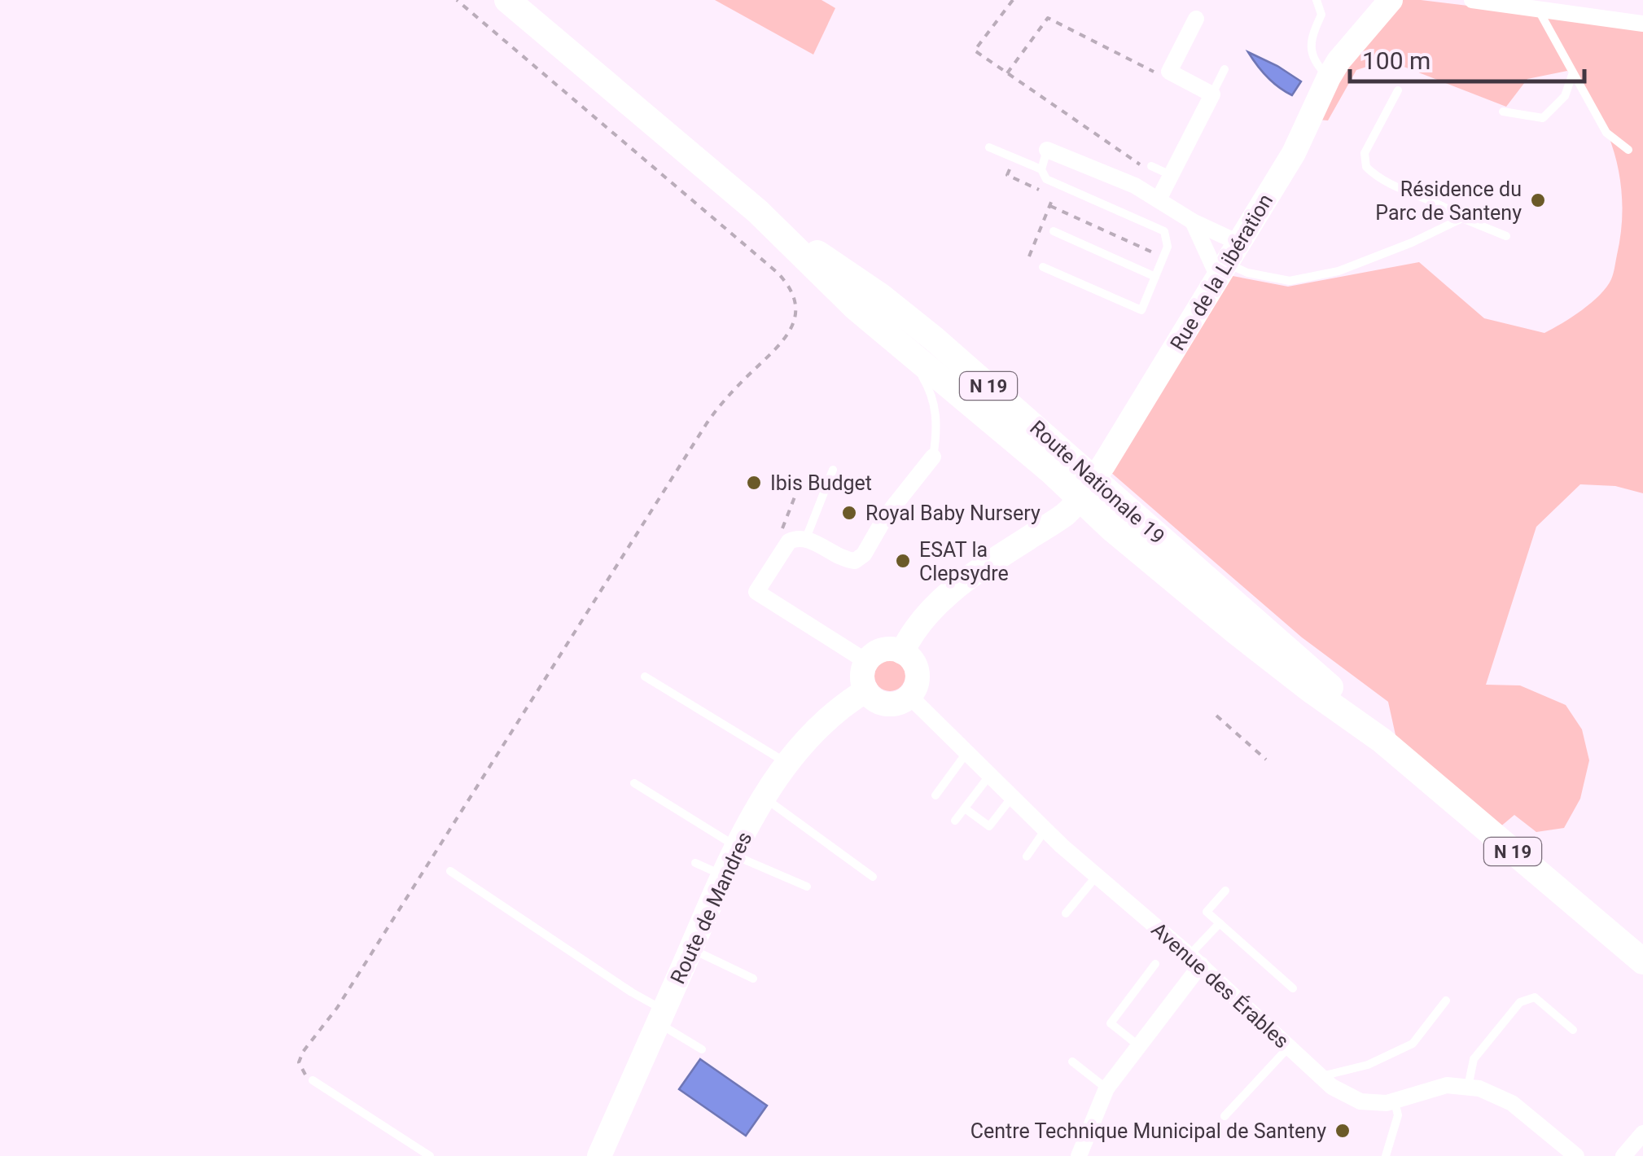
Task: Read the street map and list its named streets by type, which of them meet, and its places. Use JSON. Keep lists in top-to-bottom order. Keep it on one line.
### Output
{"streets":{"main road":["N 19","Route Nationale 19"],"street":["Rue de la Libération","Route de Mandres","Avenue des Érables"]},"crossings":[["Rue de la Libération","Route Nationale 19"],["Route de Mandres","Avenue des Érables"]],"places":["Résidence du Parc de Santeny","Ibis Budget","Royal Baby Nursery","ESAT la Clepsydre","Centre Technique Municipal de Santeny"],"scale_bar":"100 m"}
